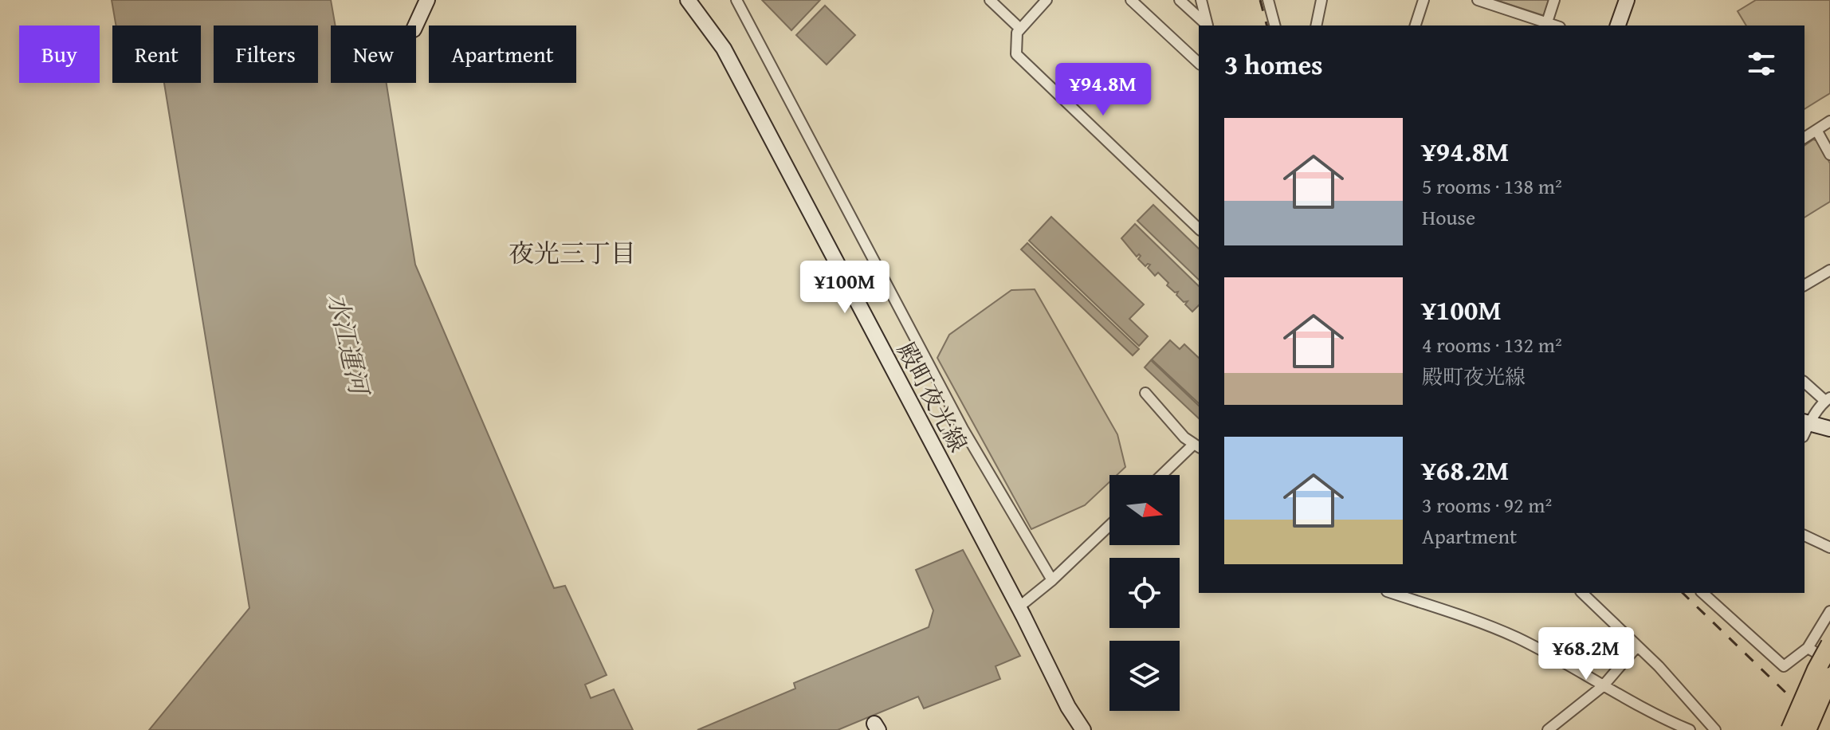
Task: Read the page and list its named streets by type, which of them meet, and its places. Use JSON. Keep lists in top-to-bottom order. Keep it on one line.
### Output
{"streets":{"street":["殿町夜光線"]},"districts":["夜光三丁目"],"water":["水江運河"],"north":"right","page":{"chip":["Buy","Rent","Filters","New","Apartment"],"heading":"3 homes","price":["¥94.8M","¥100M","¥68.2M"],"list":[{"name":"¥94.8M","note":"5 rooms · 138 m² · House"},{"name":"¥100M","note":"4 rooms · 132 m² · 殿町夜光線"},{"name":"¥68.2M","note":"3 rooms · 92 m² · Apartment"}]}}
